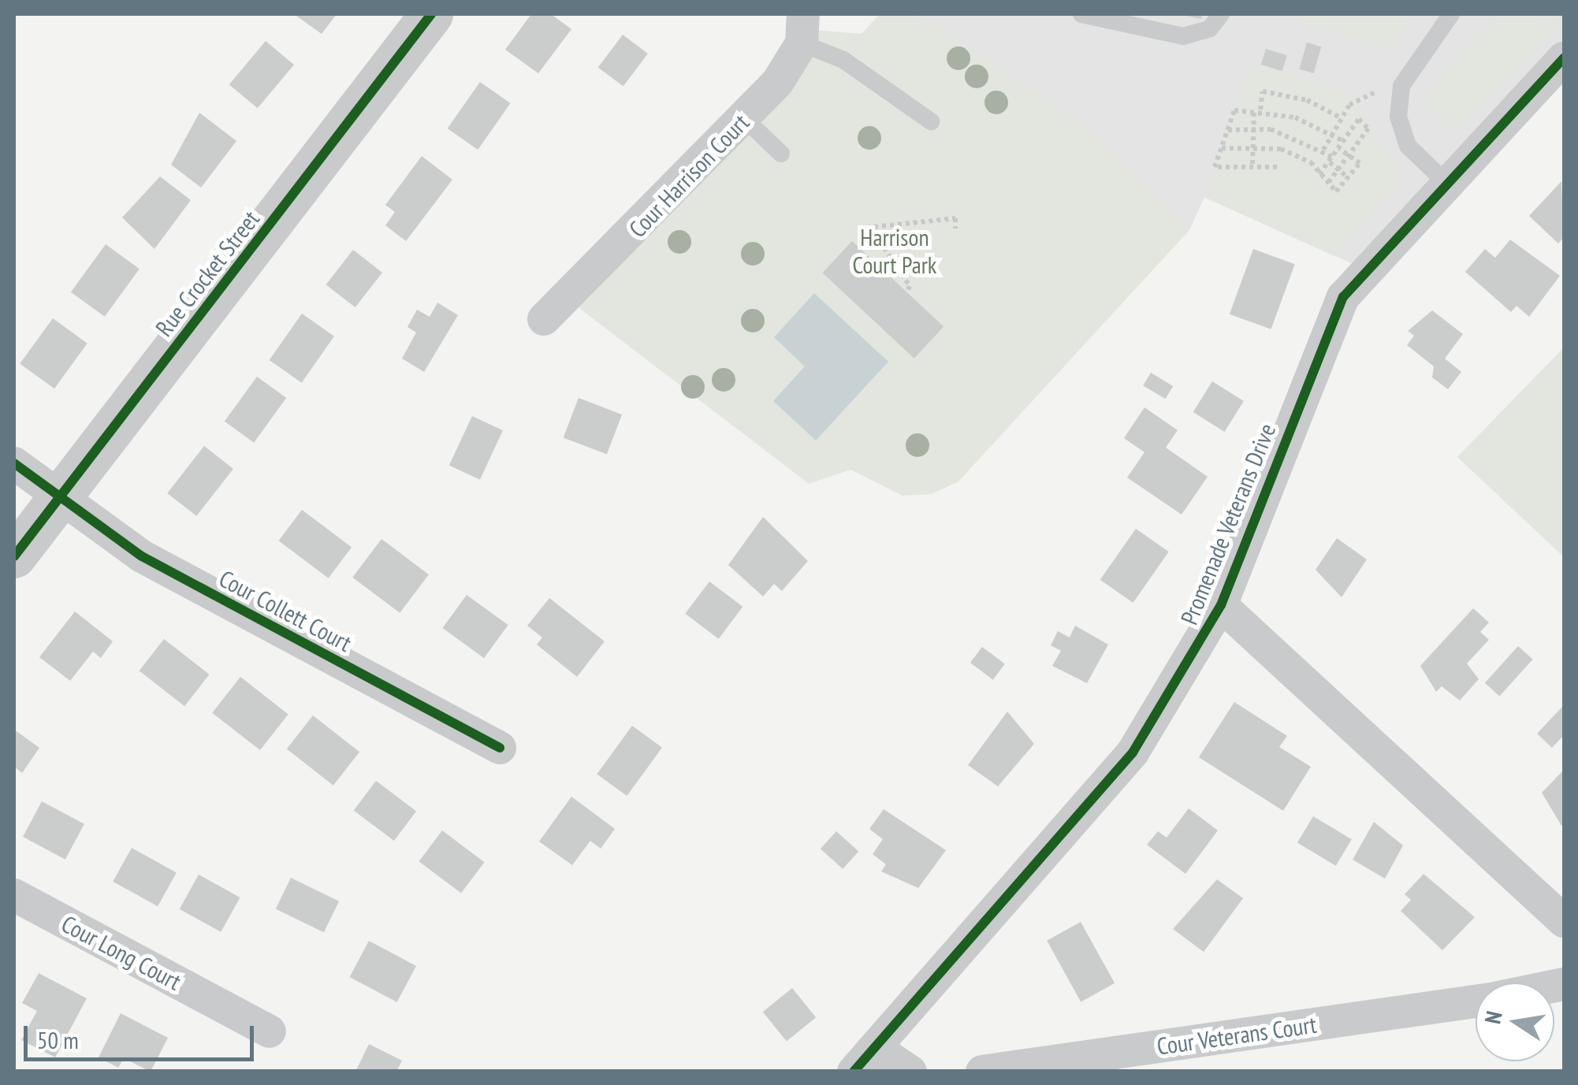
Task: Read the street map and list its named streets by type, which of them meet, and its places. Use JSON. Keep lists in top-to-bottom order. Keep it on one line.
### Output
{"streets":{"street":["Cour Harrison Court","Rue Crocket Street","Promenade Veterans Drive","Cour Collett Court","Cour Long Court","Cour Veterans Court"]},"crossings":[["Rue Crocket Street","Cour Collett Court"]],"parks":["Harrison Court Park"],"scale_bar":"50 m","north":"left"}
